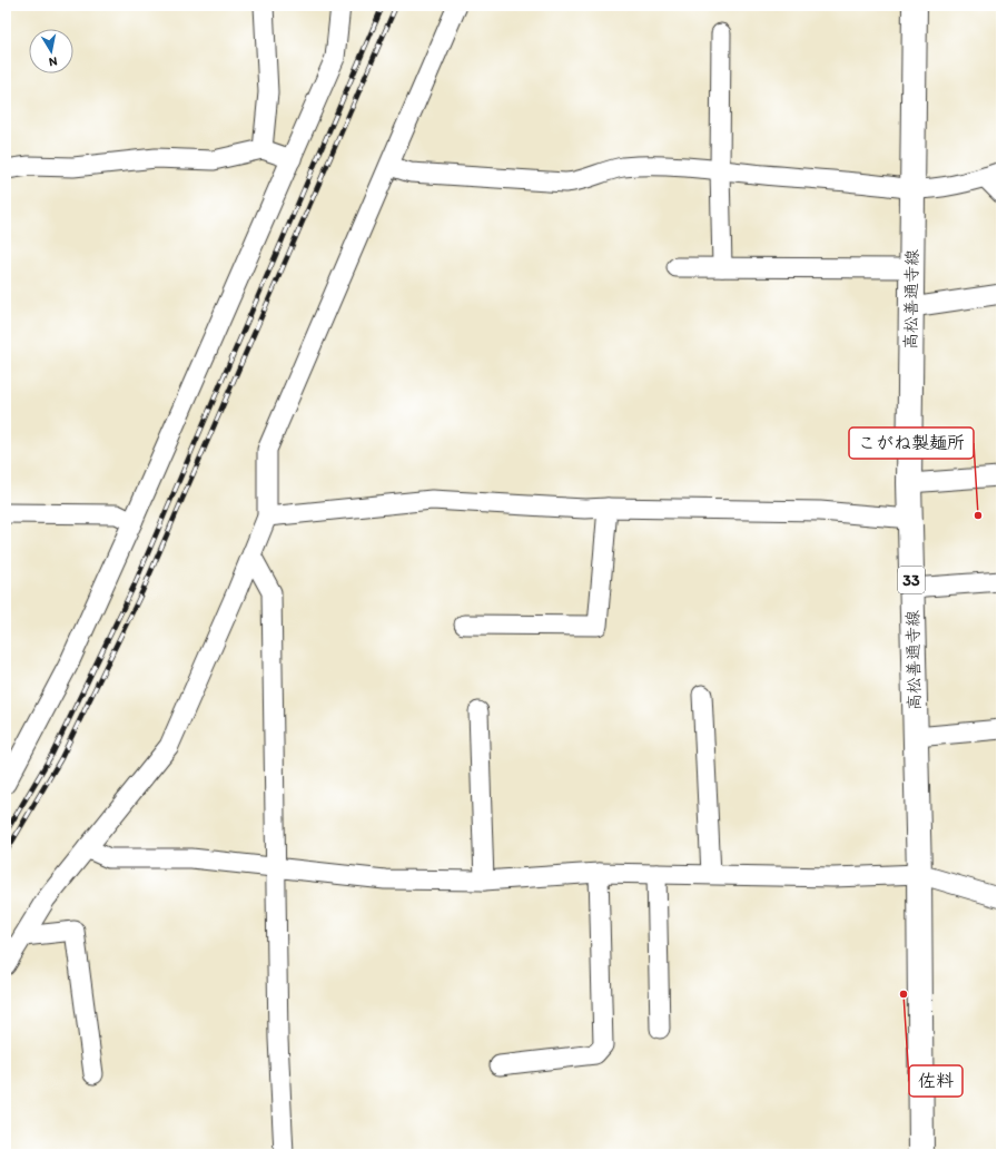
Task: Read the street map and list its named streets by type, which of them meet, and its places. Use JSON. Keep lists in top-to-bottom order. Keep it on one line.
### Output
{"streets":{"main road":["高松善通寺線","33"]},"places":["こがね製麺所","佐料"],"north":"bottom"}
